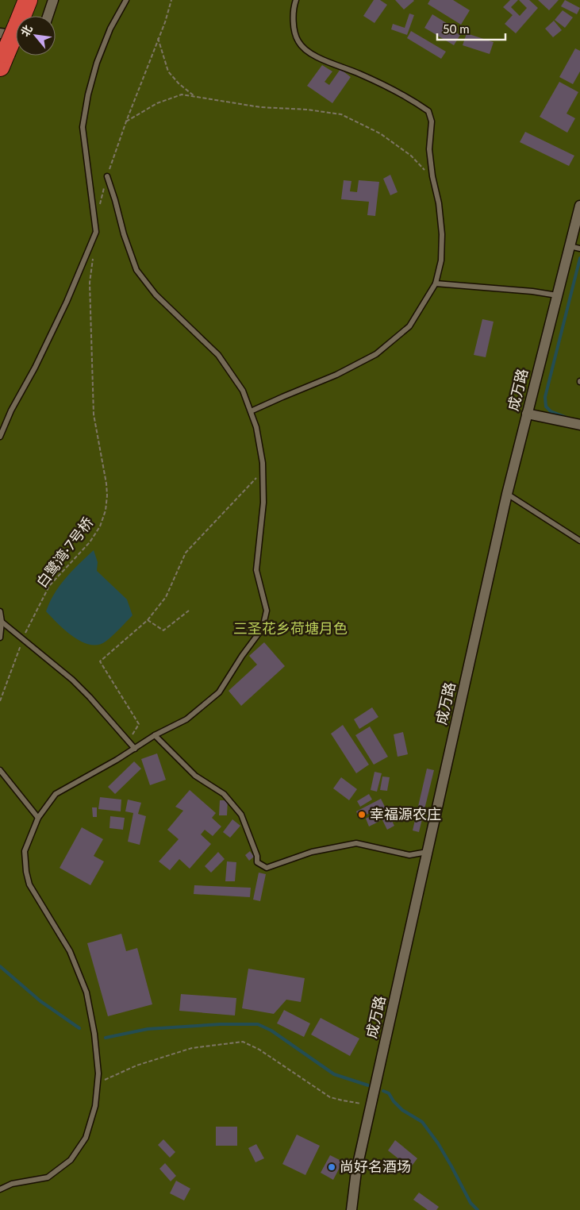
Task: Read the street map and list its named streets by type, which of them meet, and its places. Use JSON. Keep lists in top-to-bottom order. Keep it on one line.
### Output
{"streets":{"street":["成万路"],"path":["白鹭湾·7号桥"]},"parks":["三圣花乡荷塘月色"],"places":["幸福源农庄","尚好名酒场"],"scale_bar":"50 m","north":"top left"}
